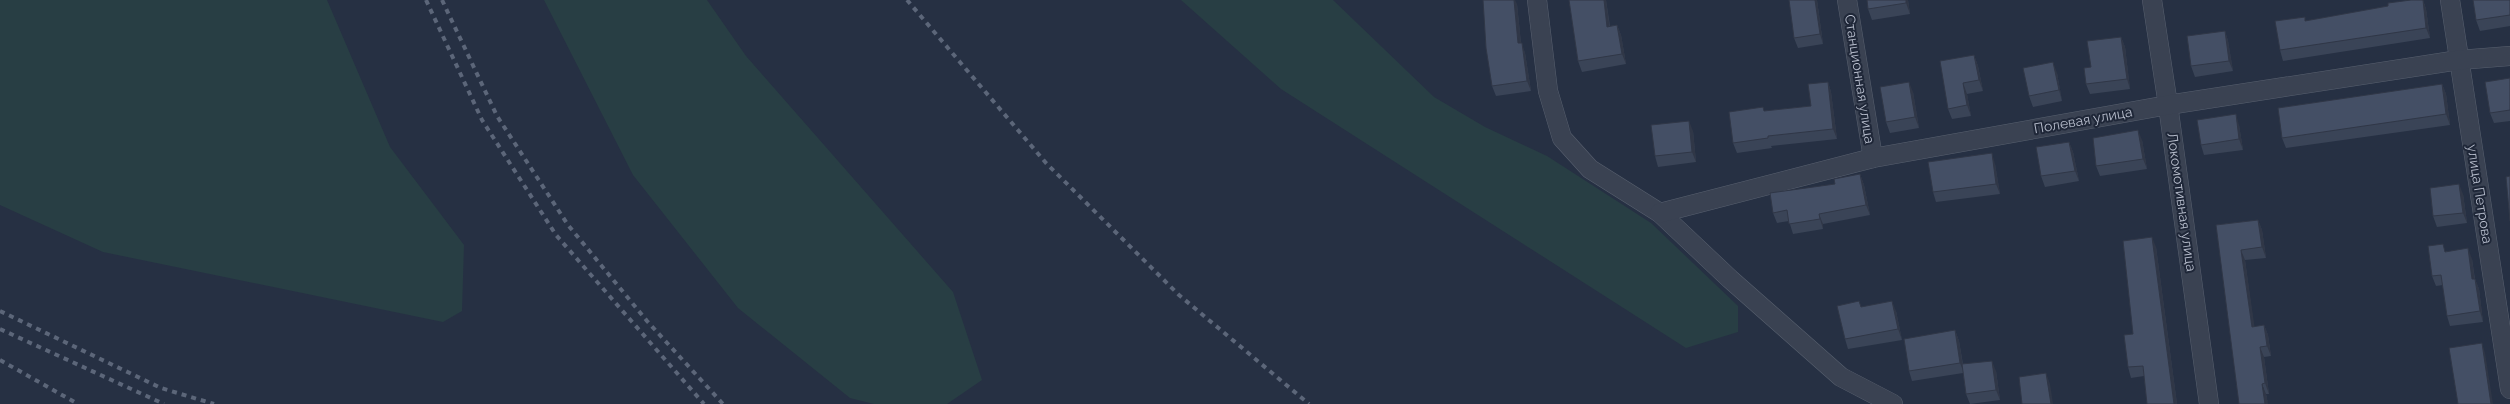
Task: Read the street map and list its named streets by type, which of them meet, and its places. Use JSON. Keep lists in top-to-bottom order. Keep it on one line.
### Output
{"streets":{"street":["Станционная улица","Полевая улица","улица Петрова","Локомотивная улица"]},"crossings":[["Станционная улица","Полевая улица"],["Полевая улица","улица Петрова"],["Полевая улица","Локомотивная улица"]]}
